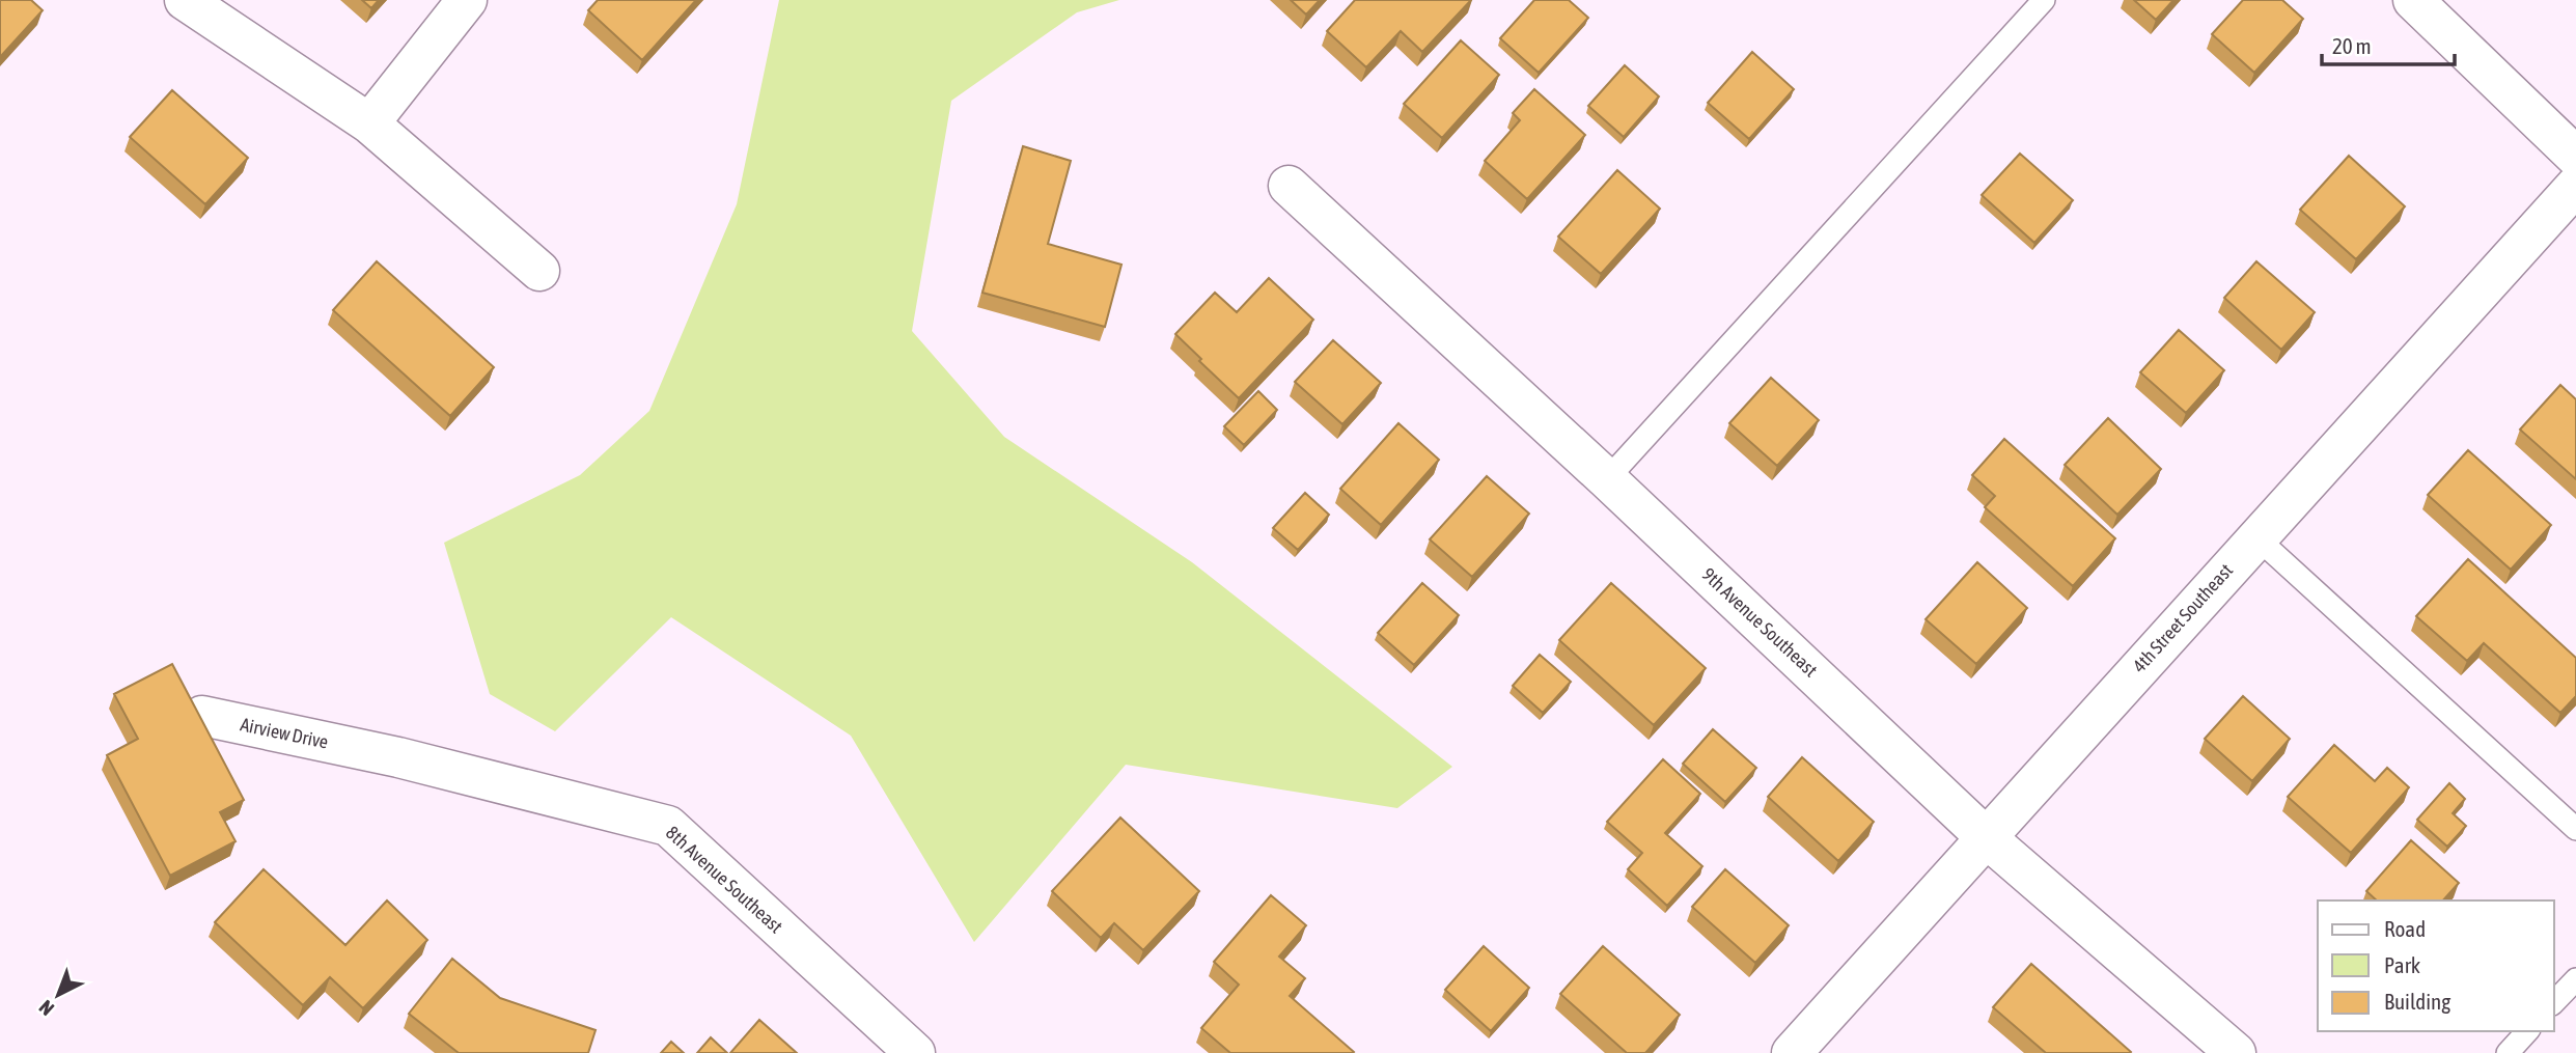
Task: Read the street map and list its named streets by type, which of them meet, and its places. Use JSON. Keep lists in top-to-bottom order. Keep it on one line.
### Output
{"streets":{"street":["4th Street Southeast","9th Avenue Southeast","Airview Drive","8th Avenue Southeast"]},"crossings":[["4th Street Southeast","9th Avenue Southeast"],["Airview Drive","8th Avenue Southeast"]],"legend":["Road","Park","Building"],"scale_bar":"20 m","north":"bottom left"}
